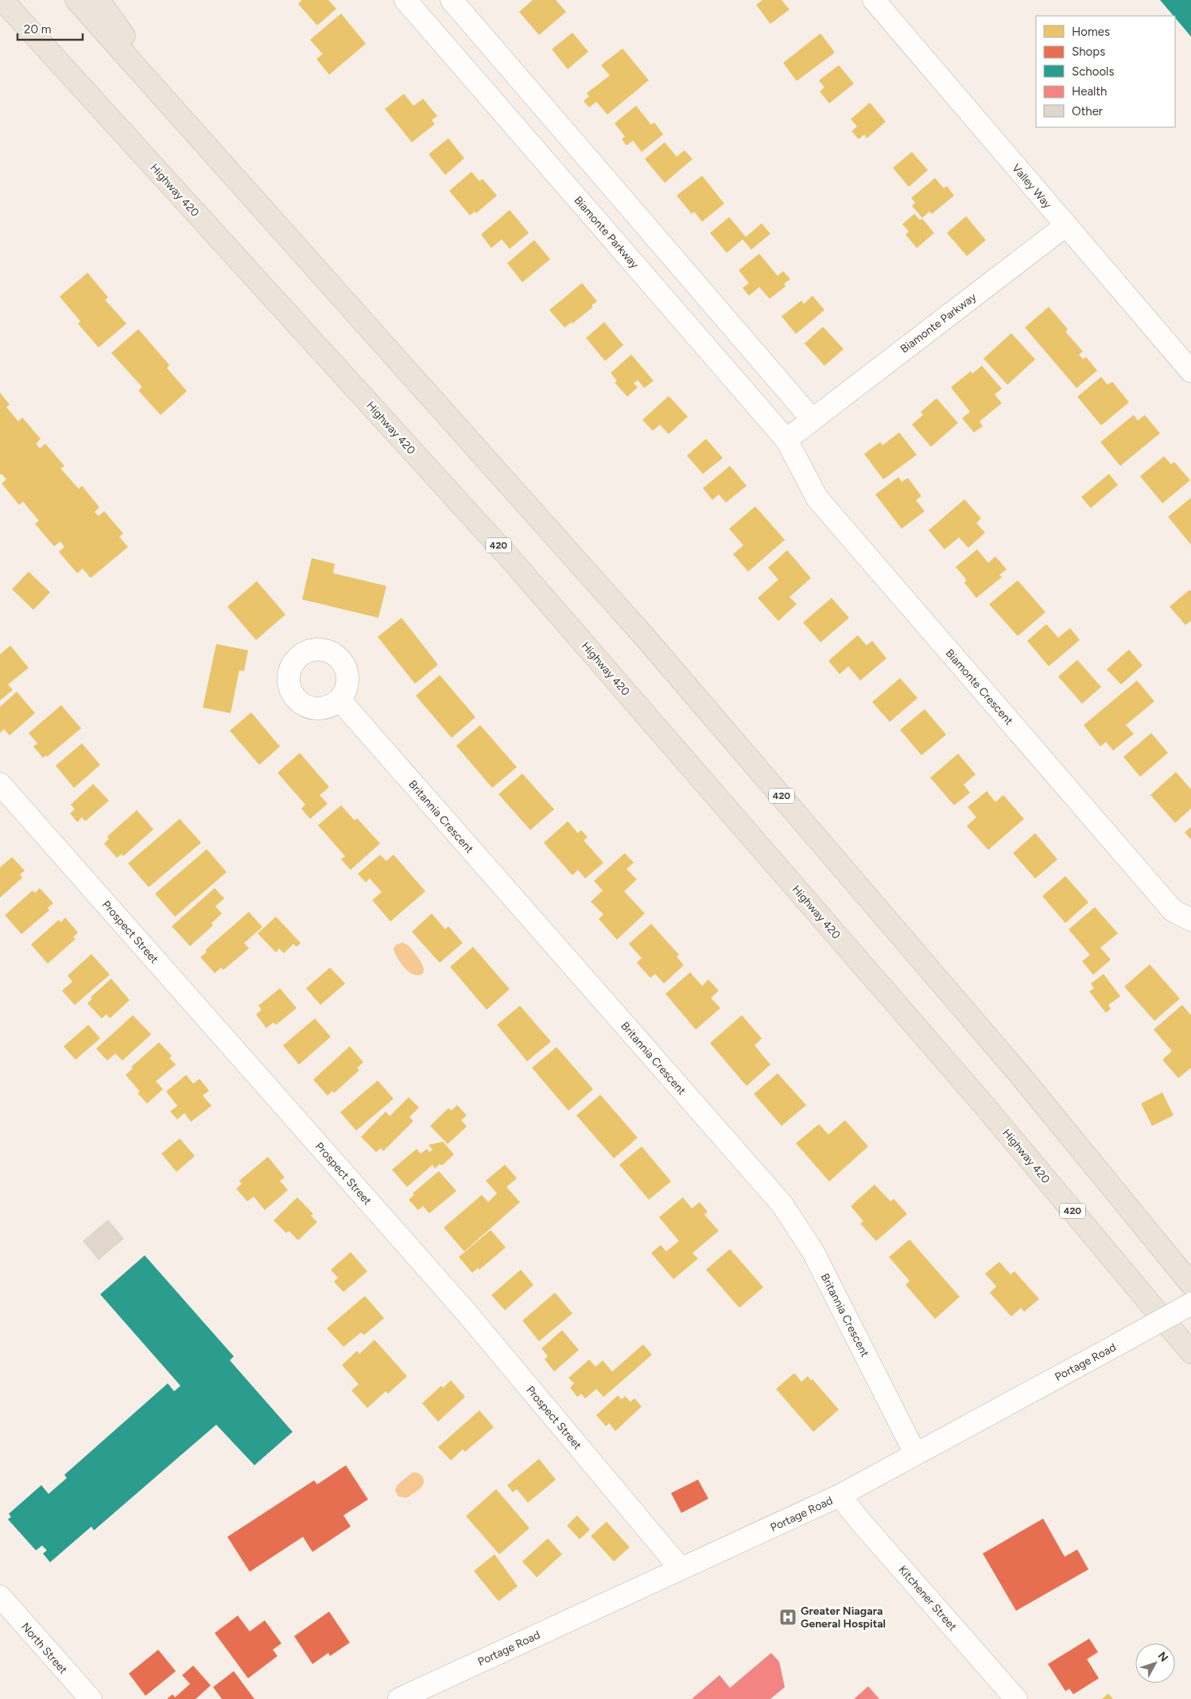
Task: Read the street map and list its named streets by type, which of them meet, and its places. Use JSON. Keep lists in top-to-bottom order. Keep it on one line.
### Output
{"streets":{"highway":["Highway 420","420"],"street":["Valley Way","Biamonte Parkway","Biamonte Crescent","Britannia Crescent","Prospect Street","Portage Road","Kitchener Street","North Street"]},"crossings":[["Valley Way","Biamonte Parkway"],["Biamonte Parkway","Biamonte Crescent"],["Britannia Crescent","Portage Road"],["Prospect Street","Portage Road"],["Portage Road","Kitchener Street"]],"places":{"hospital":["Greater Niagara General Hospital"]},"legend":["Homes","Shops","Schools","Health","Other"],"scale_bar":"20 m","north":"top right"}
